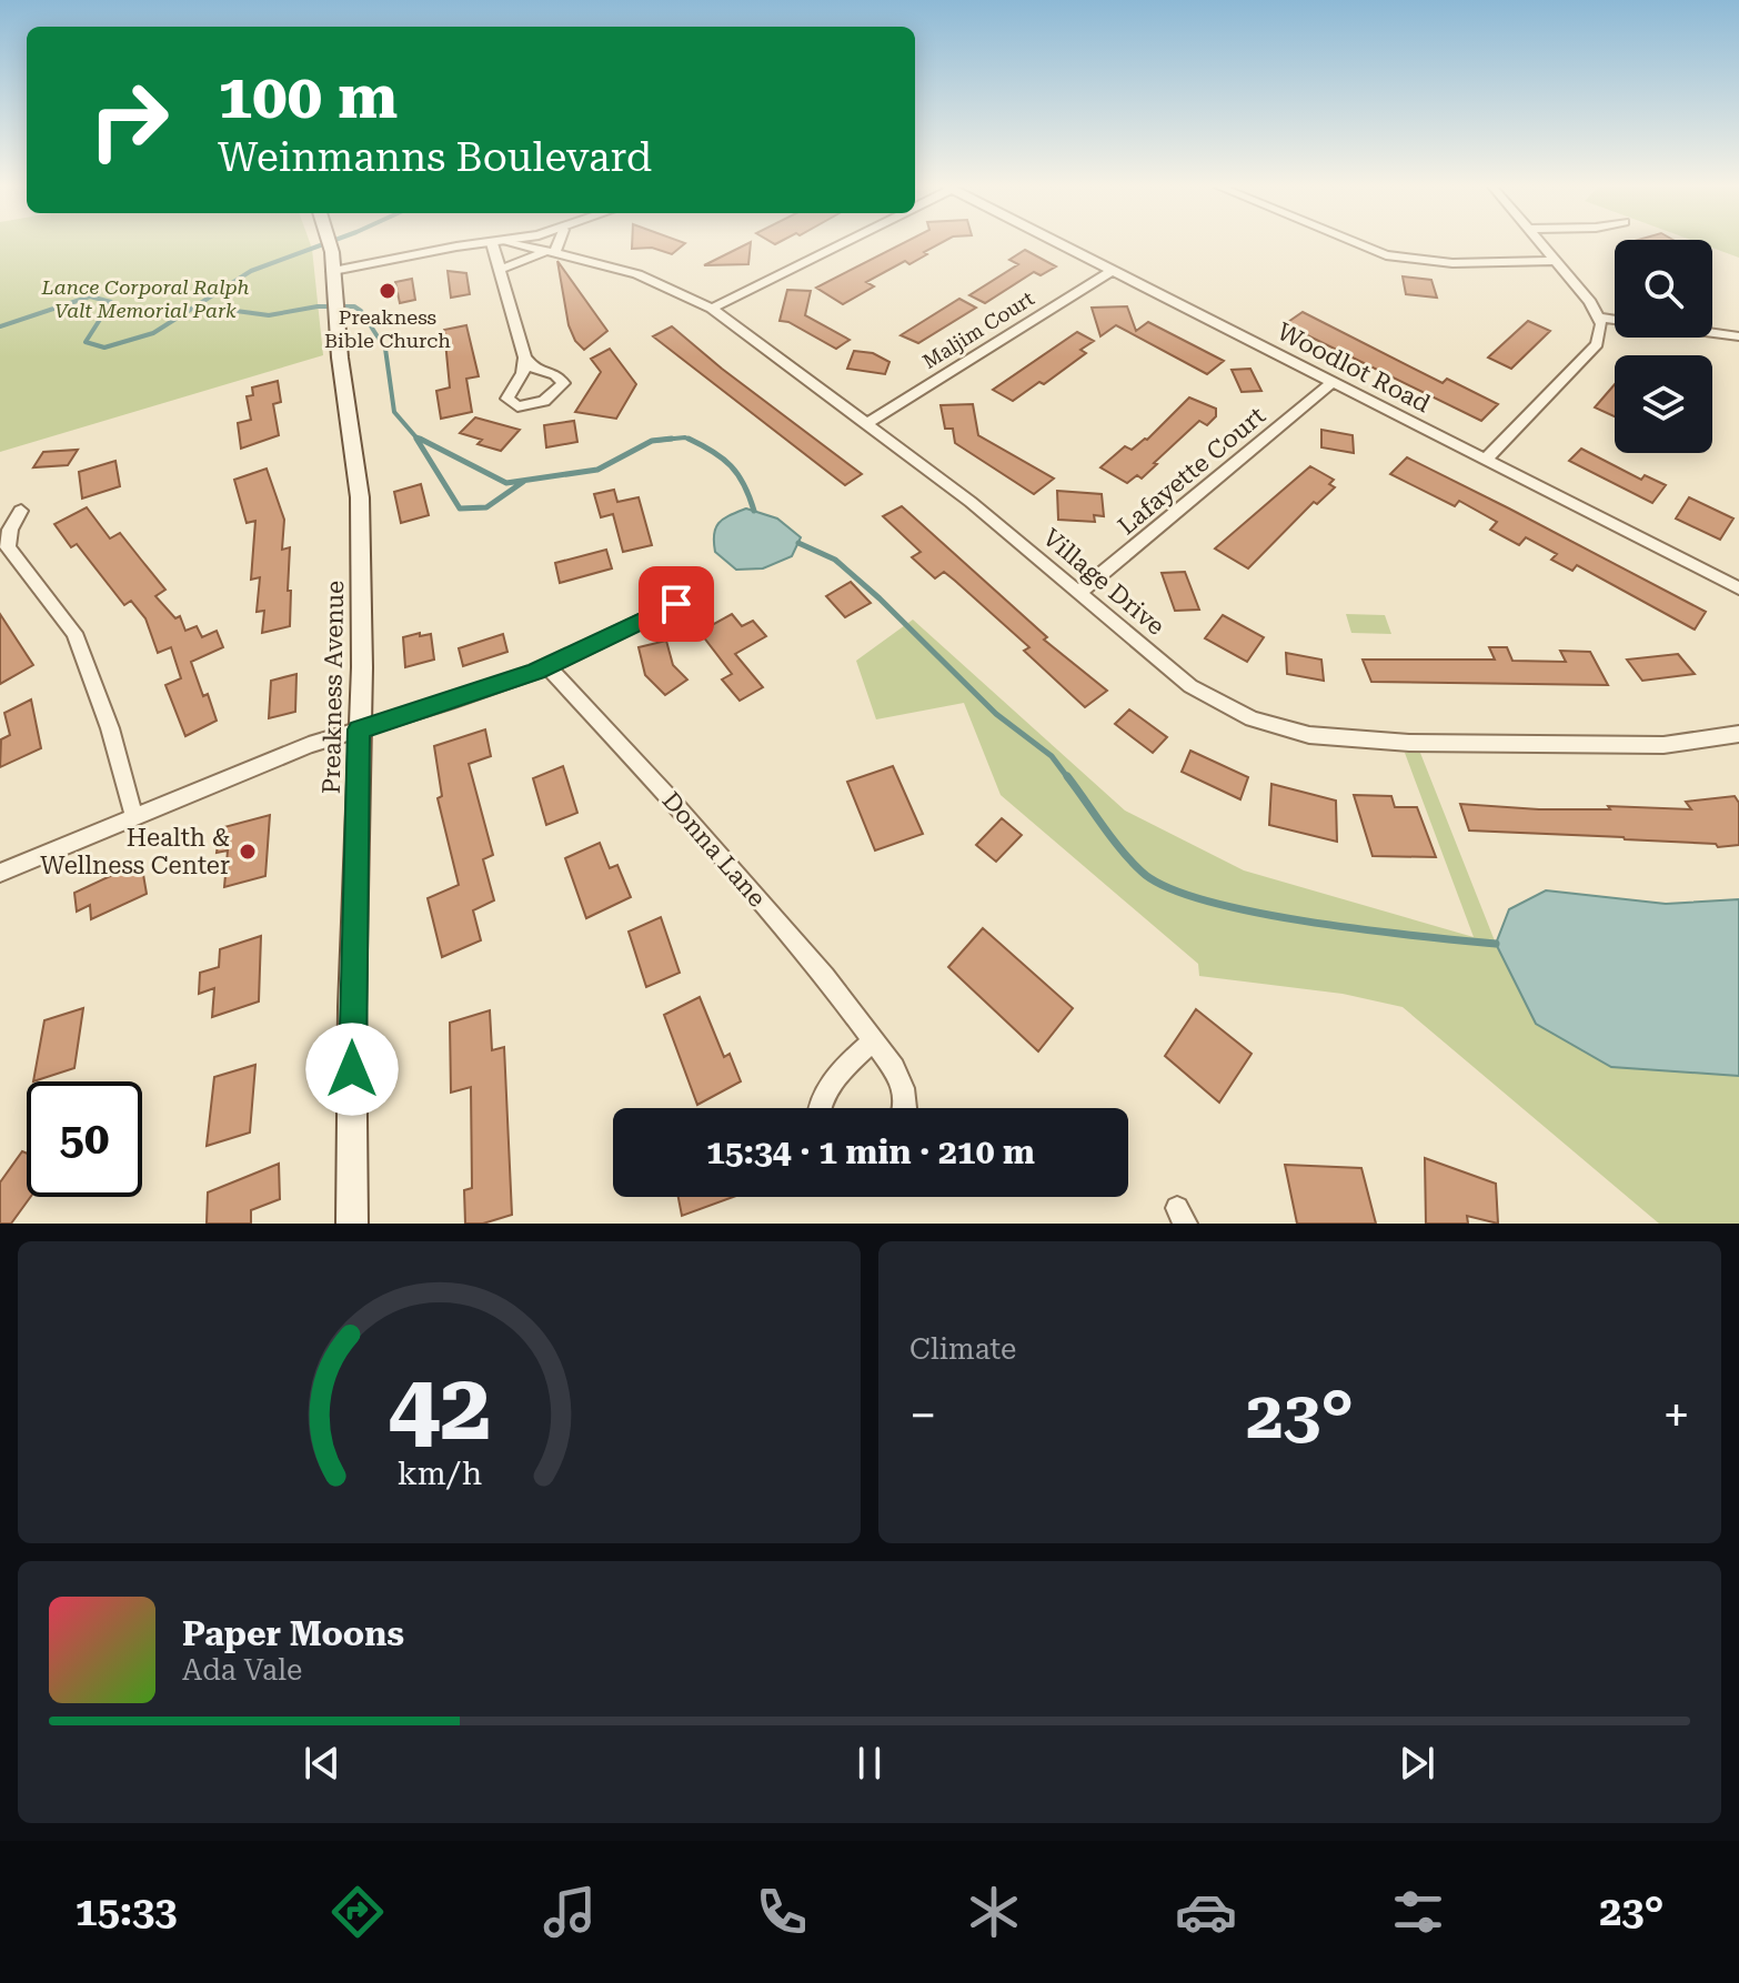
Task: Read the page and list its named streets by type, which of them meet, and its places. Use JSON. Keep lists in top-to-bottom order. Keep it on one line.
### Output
{"streets":{"main road":["Preakness Avenue"],"street":["Maljim Court","Woodlot Road","Lafayette Court","Village Drive","Donna Lane"]},"crossings":[["Maljim Court","Woodlot Road"],["Maljim Court","Village Drive"],["Woodlot Road","Lafayette Court"],["Lafayette Court","Village Drive"]],"parks":["Lance Corporal Ralph Valt Memorial Park"],"places":["Preakness Bible Church","Health & Wellness Center"],"page":{"turn":["100 m","Weinmanns Boulevard"],"limit":"50","trip":"15:34 · 1 min · 210 m","tile":"Climate","heat":["−","23°","+"],"song":["Paper Moons","Ada Vale"],"tabs":["15:33","23°"],"gauge":["42","km/h"]}}
